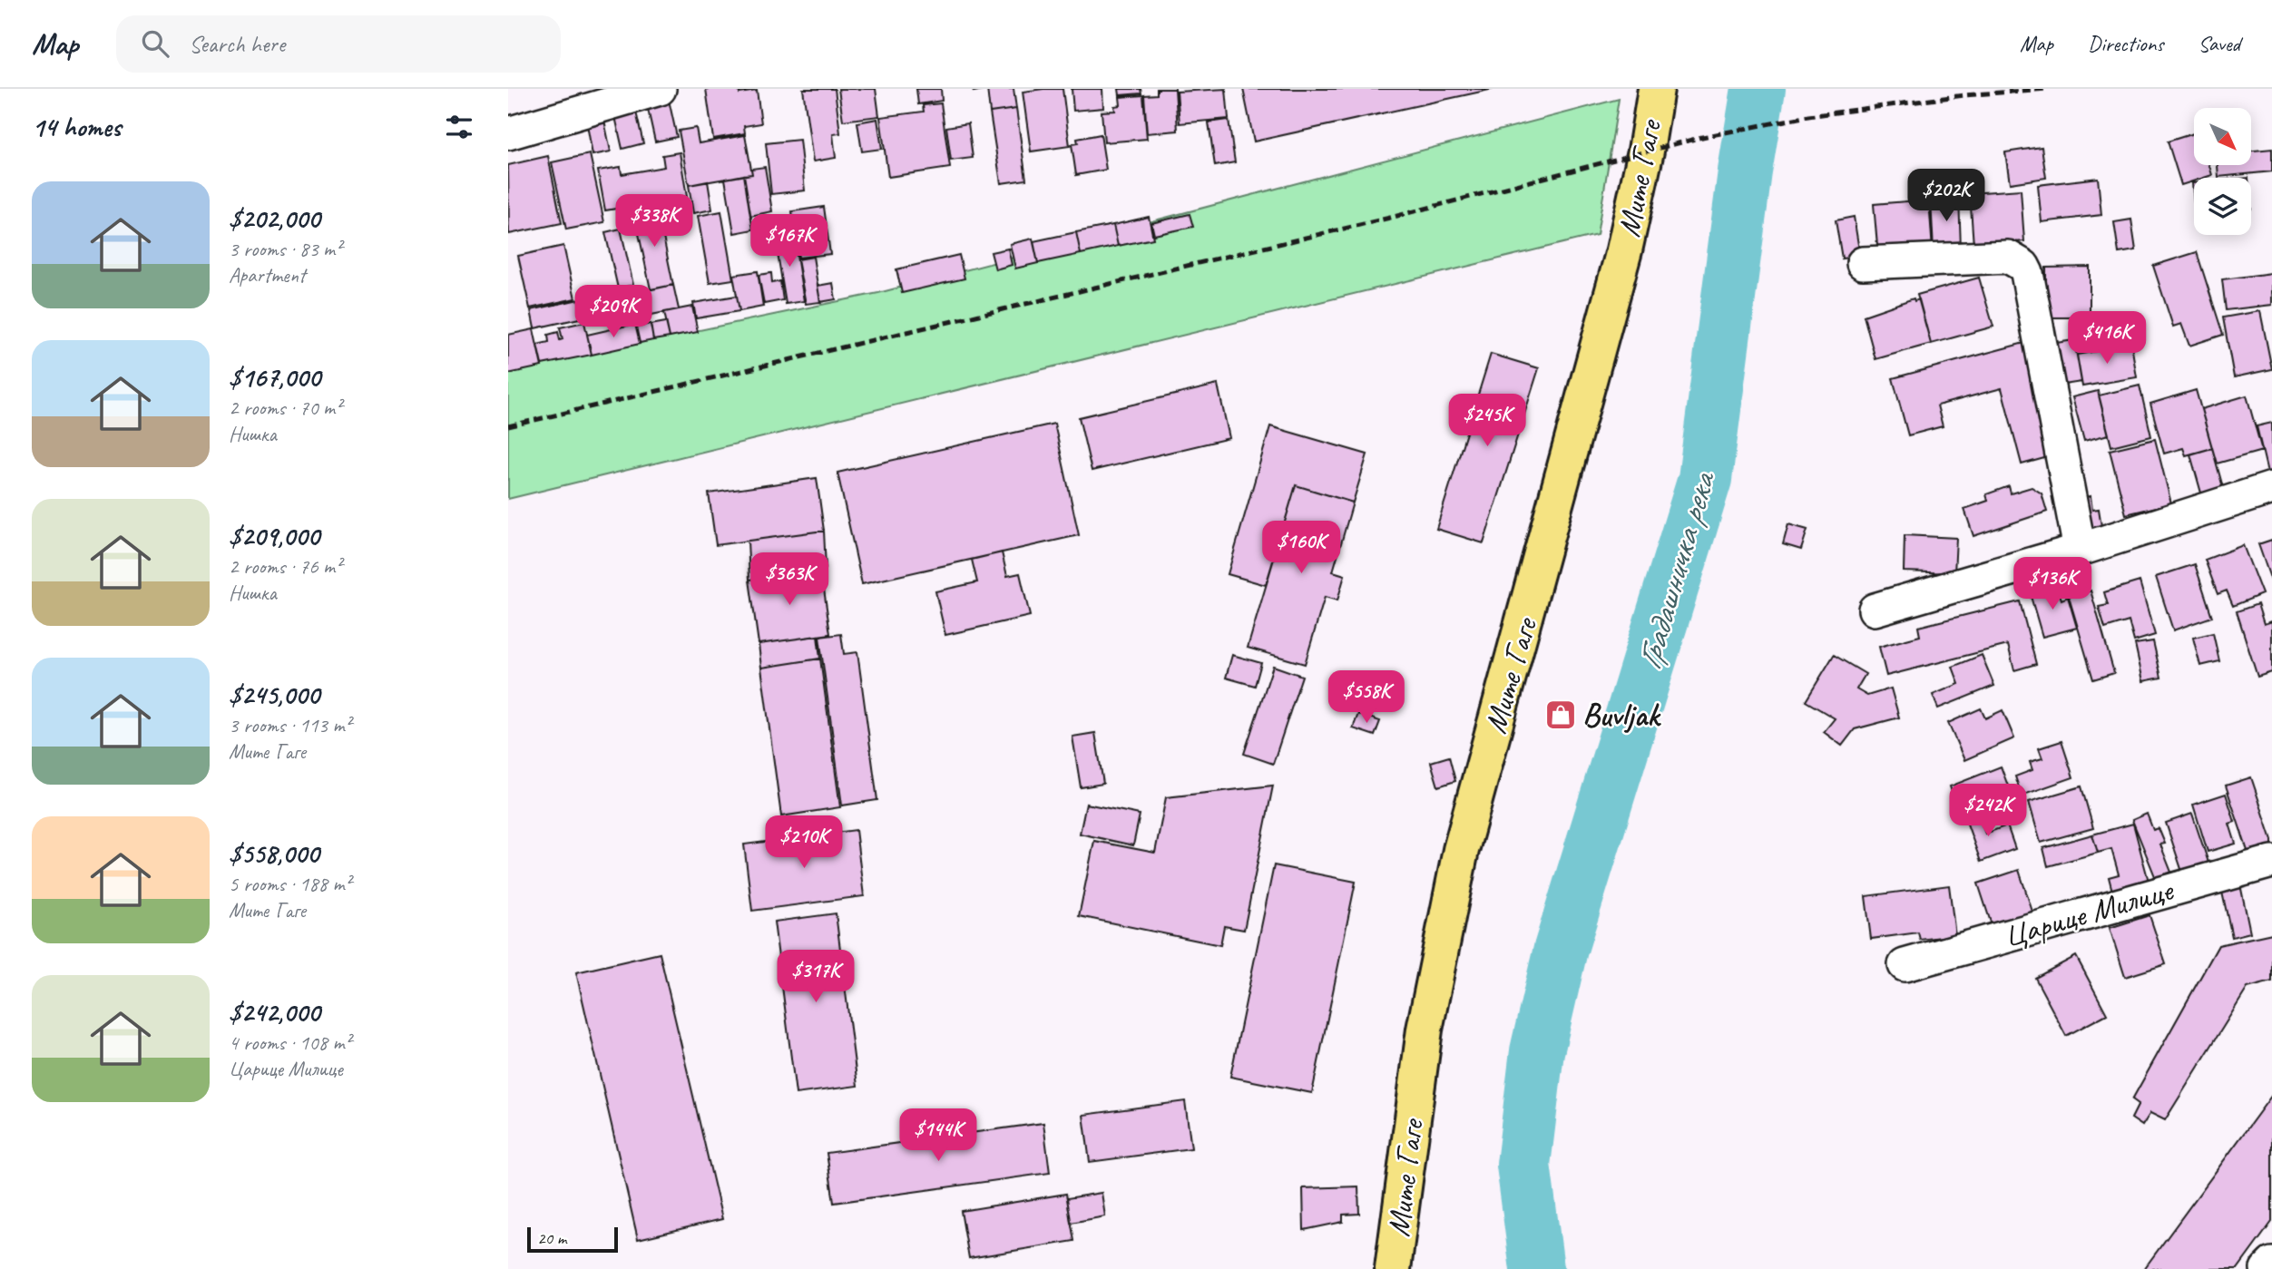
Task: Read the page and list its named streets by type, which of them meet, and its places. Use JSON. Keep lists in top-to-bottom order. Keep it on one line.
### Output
{"streets":{"main road":["Мите Гаге"],"street":["Царице Милице"]},"water":["Градашничка река"],"places":{"shop":["Buvljak"]},"scale_bar":"20 m","north":"bottom right","page":{"header":"Map","search":"Search here","nav":["Map","Directions","Saved"],"heading":"14 homes","list":[{"name":"$202,000","note":"3 rooms · 83 m² · Apartment"},{"name":"$167,000","note":"2 rooms · 70 m² · Нишка"},{"name":"$209,000","note":"2 rooms · 76 m² · Нишка"},{"name":"$245,000","note":"3 rooms · 113 m² · Мите Гаге"},{"name":"$558,000","note":"5 rooms · 188 m² · Мите Гаге"},{"name":"$242,000","note":"4 rooms · 108 m² · Царице Милице"}],"price":["$202K","$338K","$167K","$209K","$416K","$245K","$160K","$363K","$136K","$558K","$242K","$210K","$317K","$144K"],"scale":"20 m"}}
